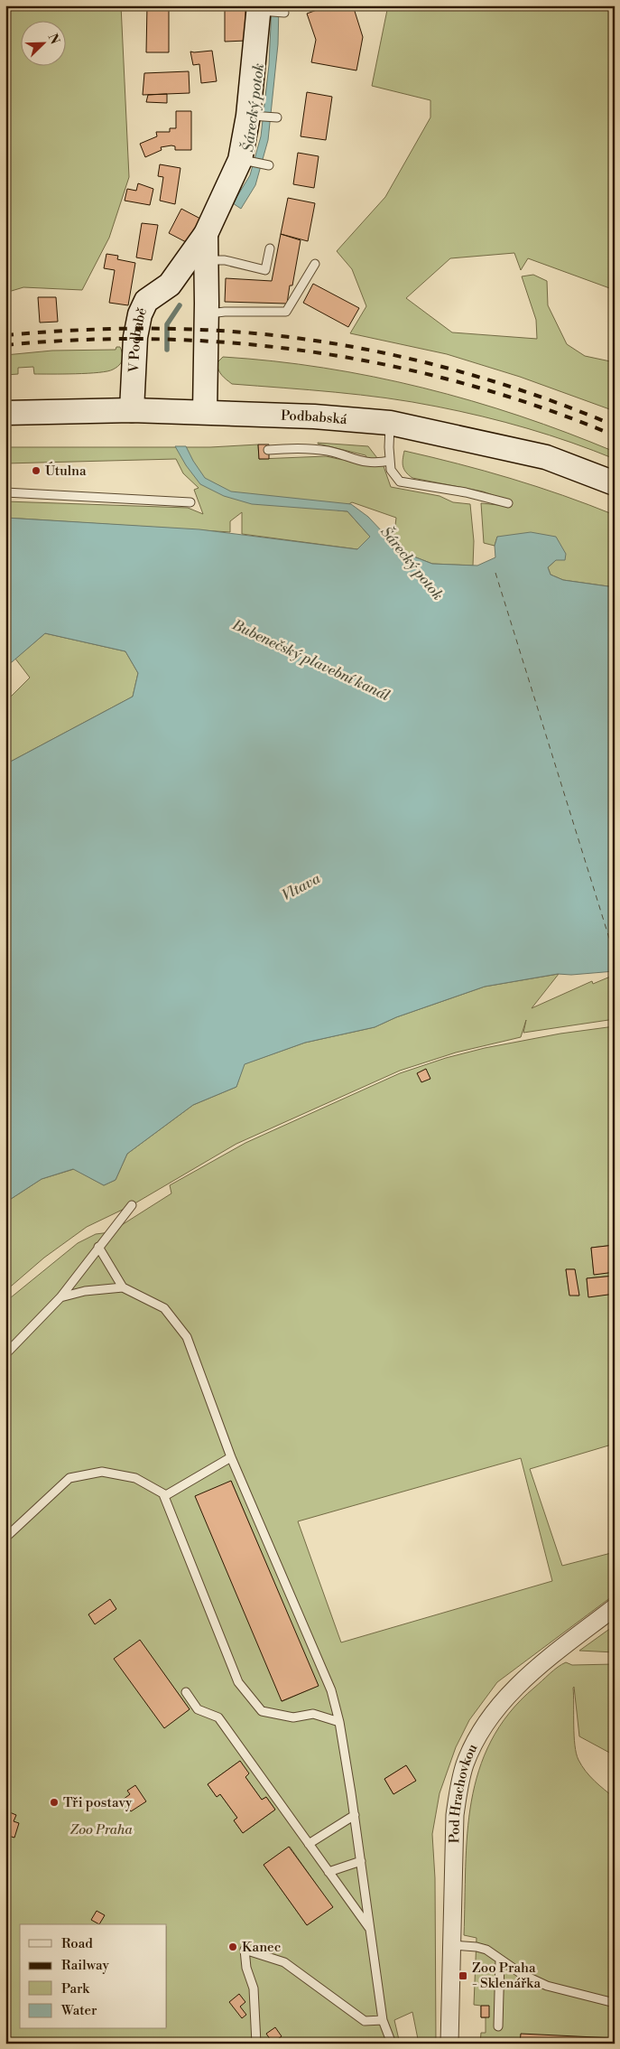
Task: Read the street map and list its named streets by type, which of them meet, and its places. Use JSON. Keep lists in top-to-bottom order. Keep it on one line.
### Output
{"streets":{"street":["V Podbabě","Podbabská","Pod Hrachovkou"]},"crossings":[["V Podbabě","Podbabská"]],"water":["Šárecký potok","Bubenečský plavební kanál","Vltava"],"parks":["Zoo Praha"],"places":{"other":["Útulna","Tři postavy","Kanec"],"transit":["Zoo Praha - Sklenářka"]},"legend":["Road","Railway","Park","Water"],"north":"top right"}
